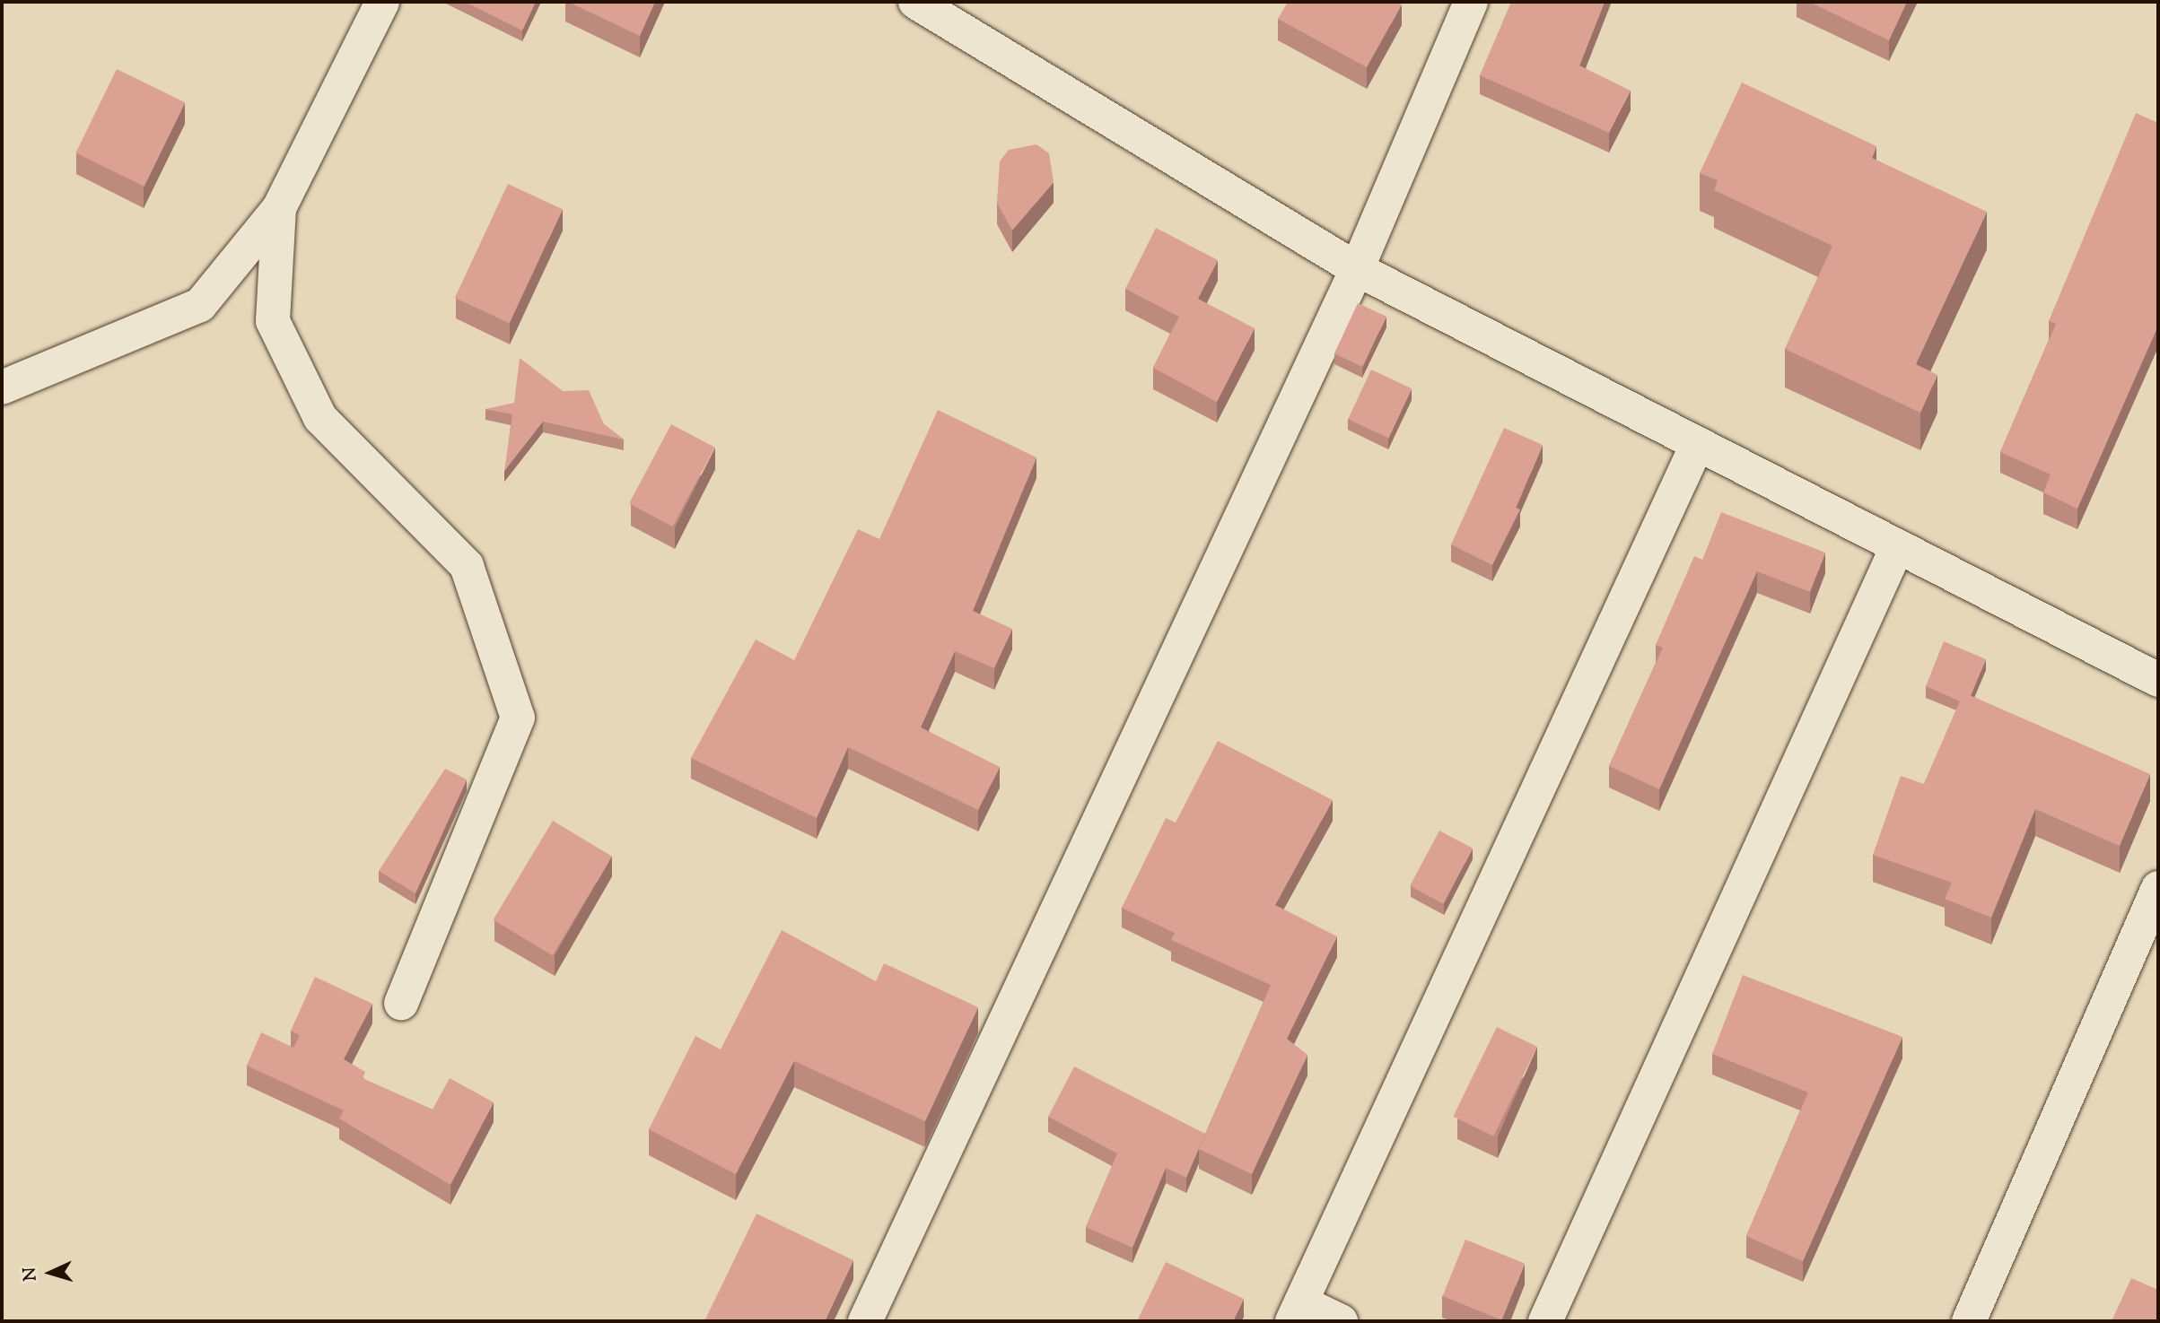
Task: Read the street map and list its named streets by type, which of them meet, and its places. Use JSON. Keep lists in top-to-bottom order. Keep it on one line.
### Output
{"north":"left"}
